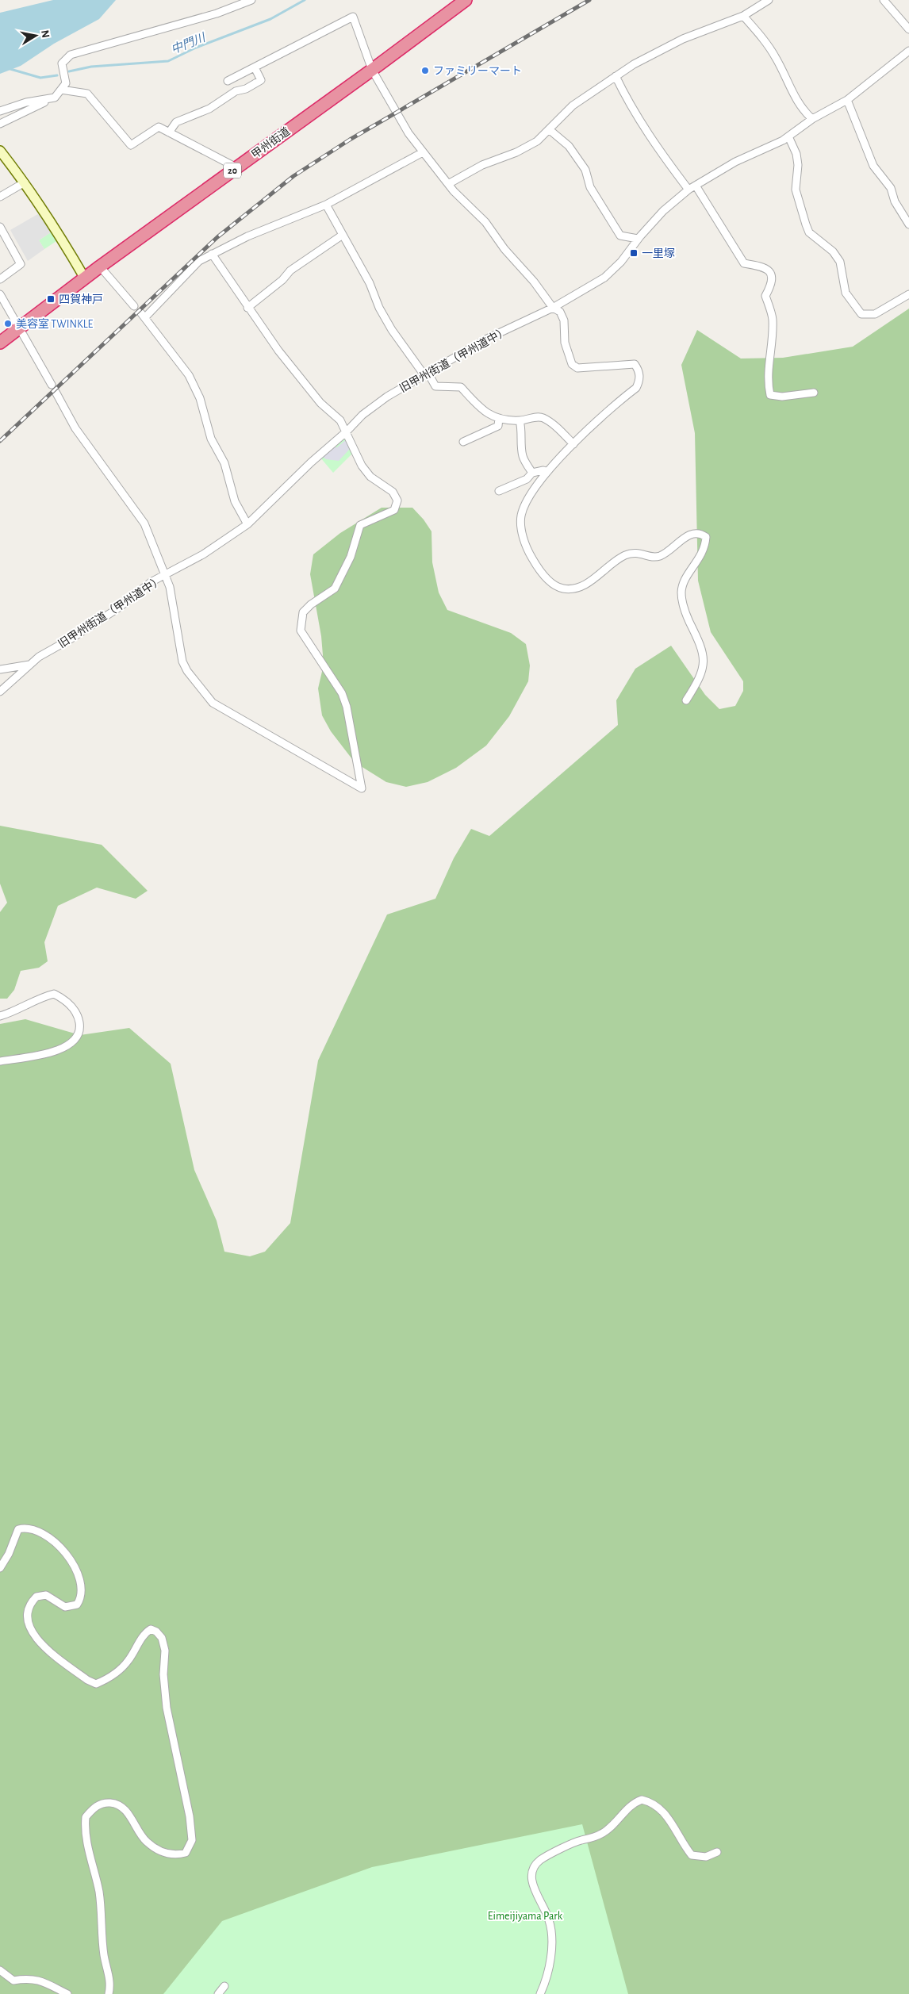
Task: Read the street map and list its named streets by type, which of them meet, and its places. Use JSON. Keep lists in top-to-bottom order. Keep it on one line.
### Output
{"streets":{"highway":["甲州街道","20"],"street":["旧甲州街道（甲州道中）"]},"water":["中門川"],"parks":["Eimeijiyama Park"],"places":{"other":["ファミリーマート","美容室 TWINKLE"],"transit":["一里塚","四賀神戸"]},"north":"right"}
